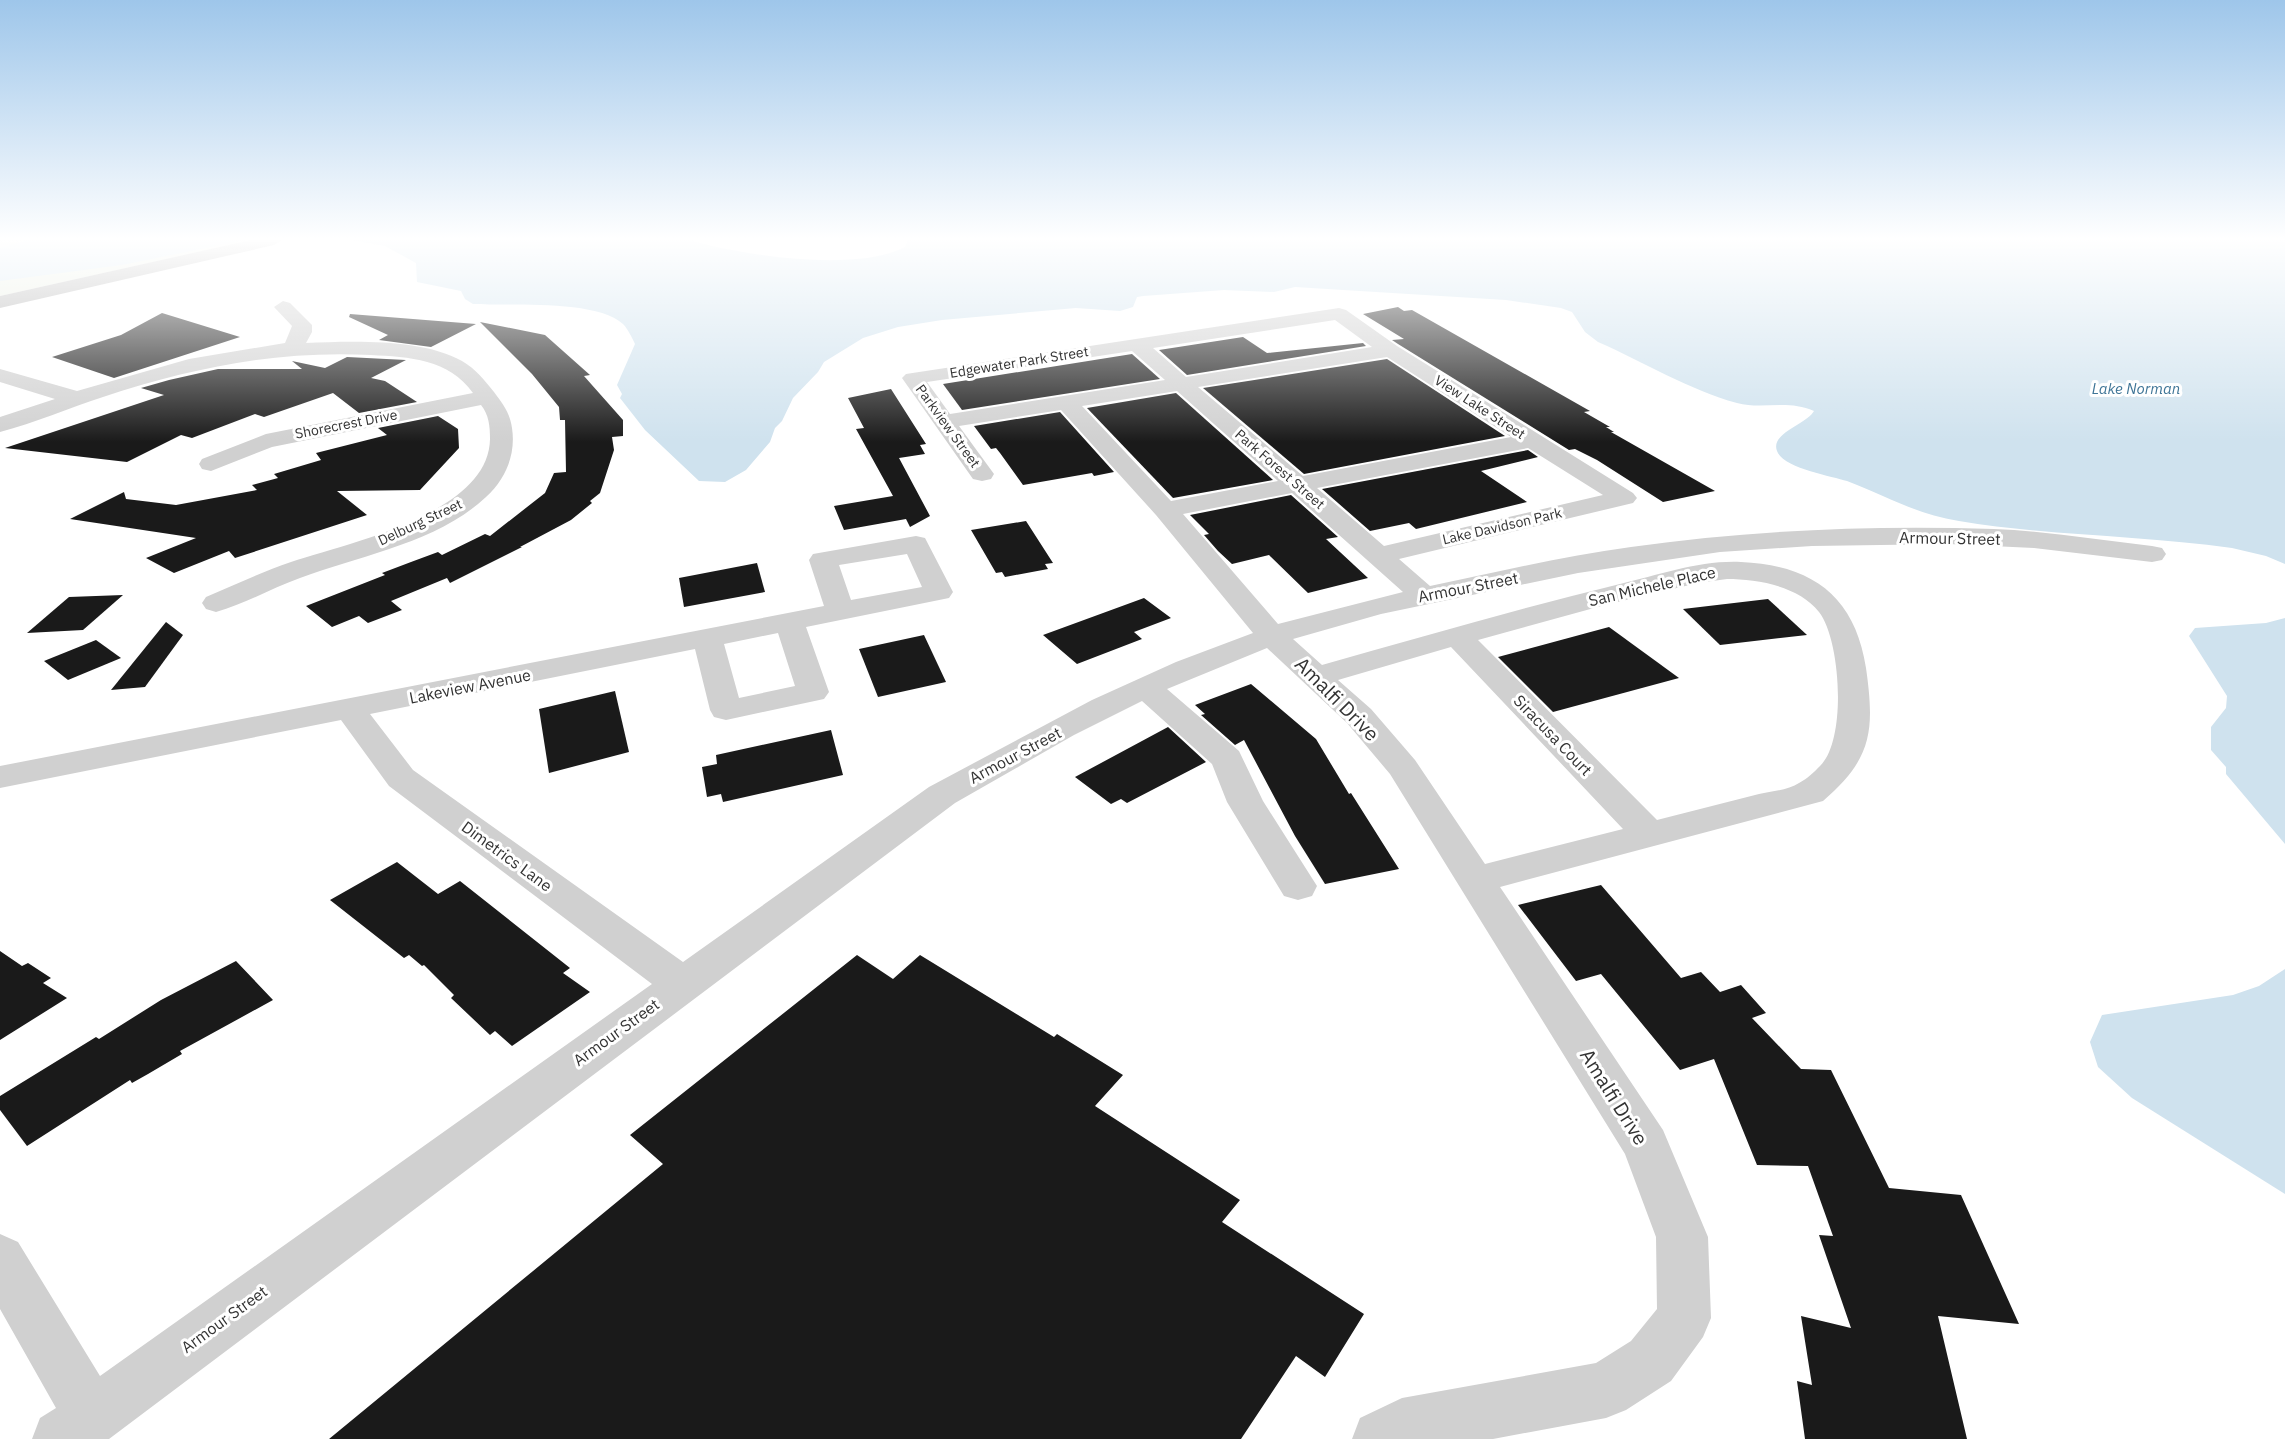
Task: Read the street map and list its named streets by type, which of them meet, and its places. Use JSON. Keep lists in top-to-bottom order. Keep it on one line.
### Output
{"streets":{"street":["Edgewater Park Street","View Lake Street","Shorecrest Drive","Parkview Street","Park Forest Street","Delburg Street","Lake Davidson Park","Armour Street","San Michele Place","Lakeview Avenue","Amalfi Drive","Siracusa Court","Dimetrics Lane"]},"crossings":[["Edgewater Park Street","View Lake Street"],["Edgewater Park Street","Parkview Street"],["Edgewater Park Street","Park Forest Street"],["View Lake Street","Lake Davidson Park"],["Shorecrest Drive","Delburg Street"],["Park Forest Street","Lake Davidson Park"],["Park Forest Street","Armour Street"],["Armour Street","Amalfi Drive"],["Armour Street","Dimetrics Lane"],["San Michele Place","Amalfi Drive"],["San Michele Place","Siracusa Court"],["Lakeview Avenue","Dimetrics Lane"]],"water":["Lake Norman"]}
